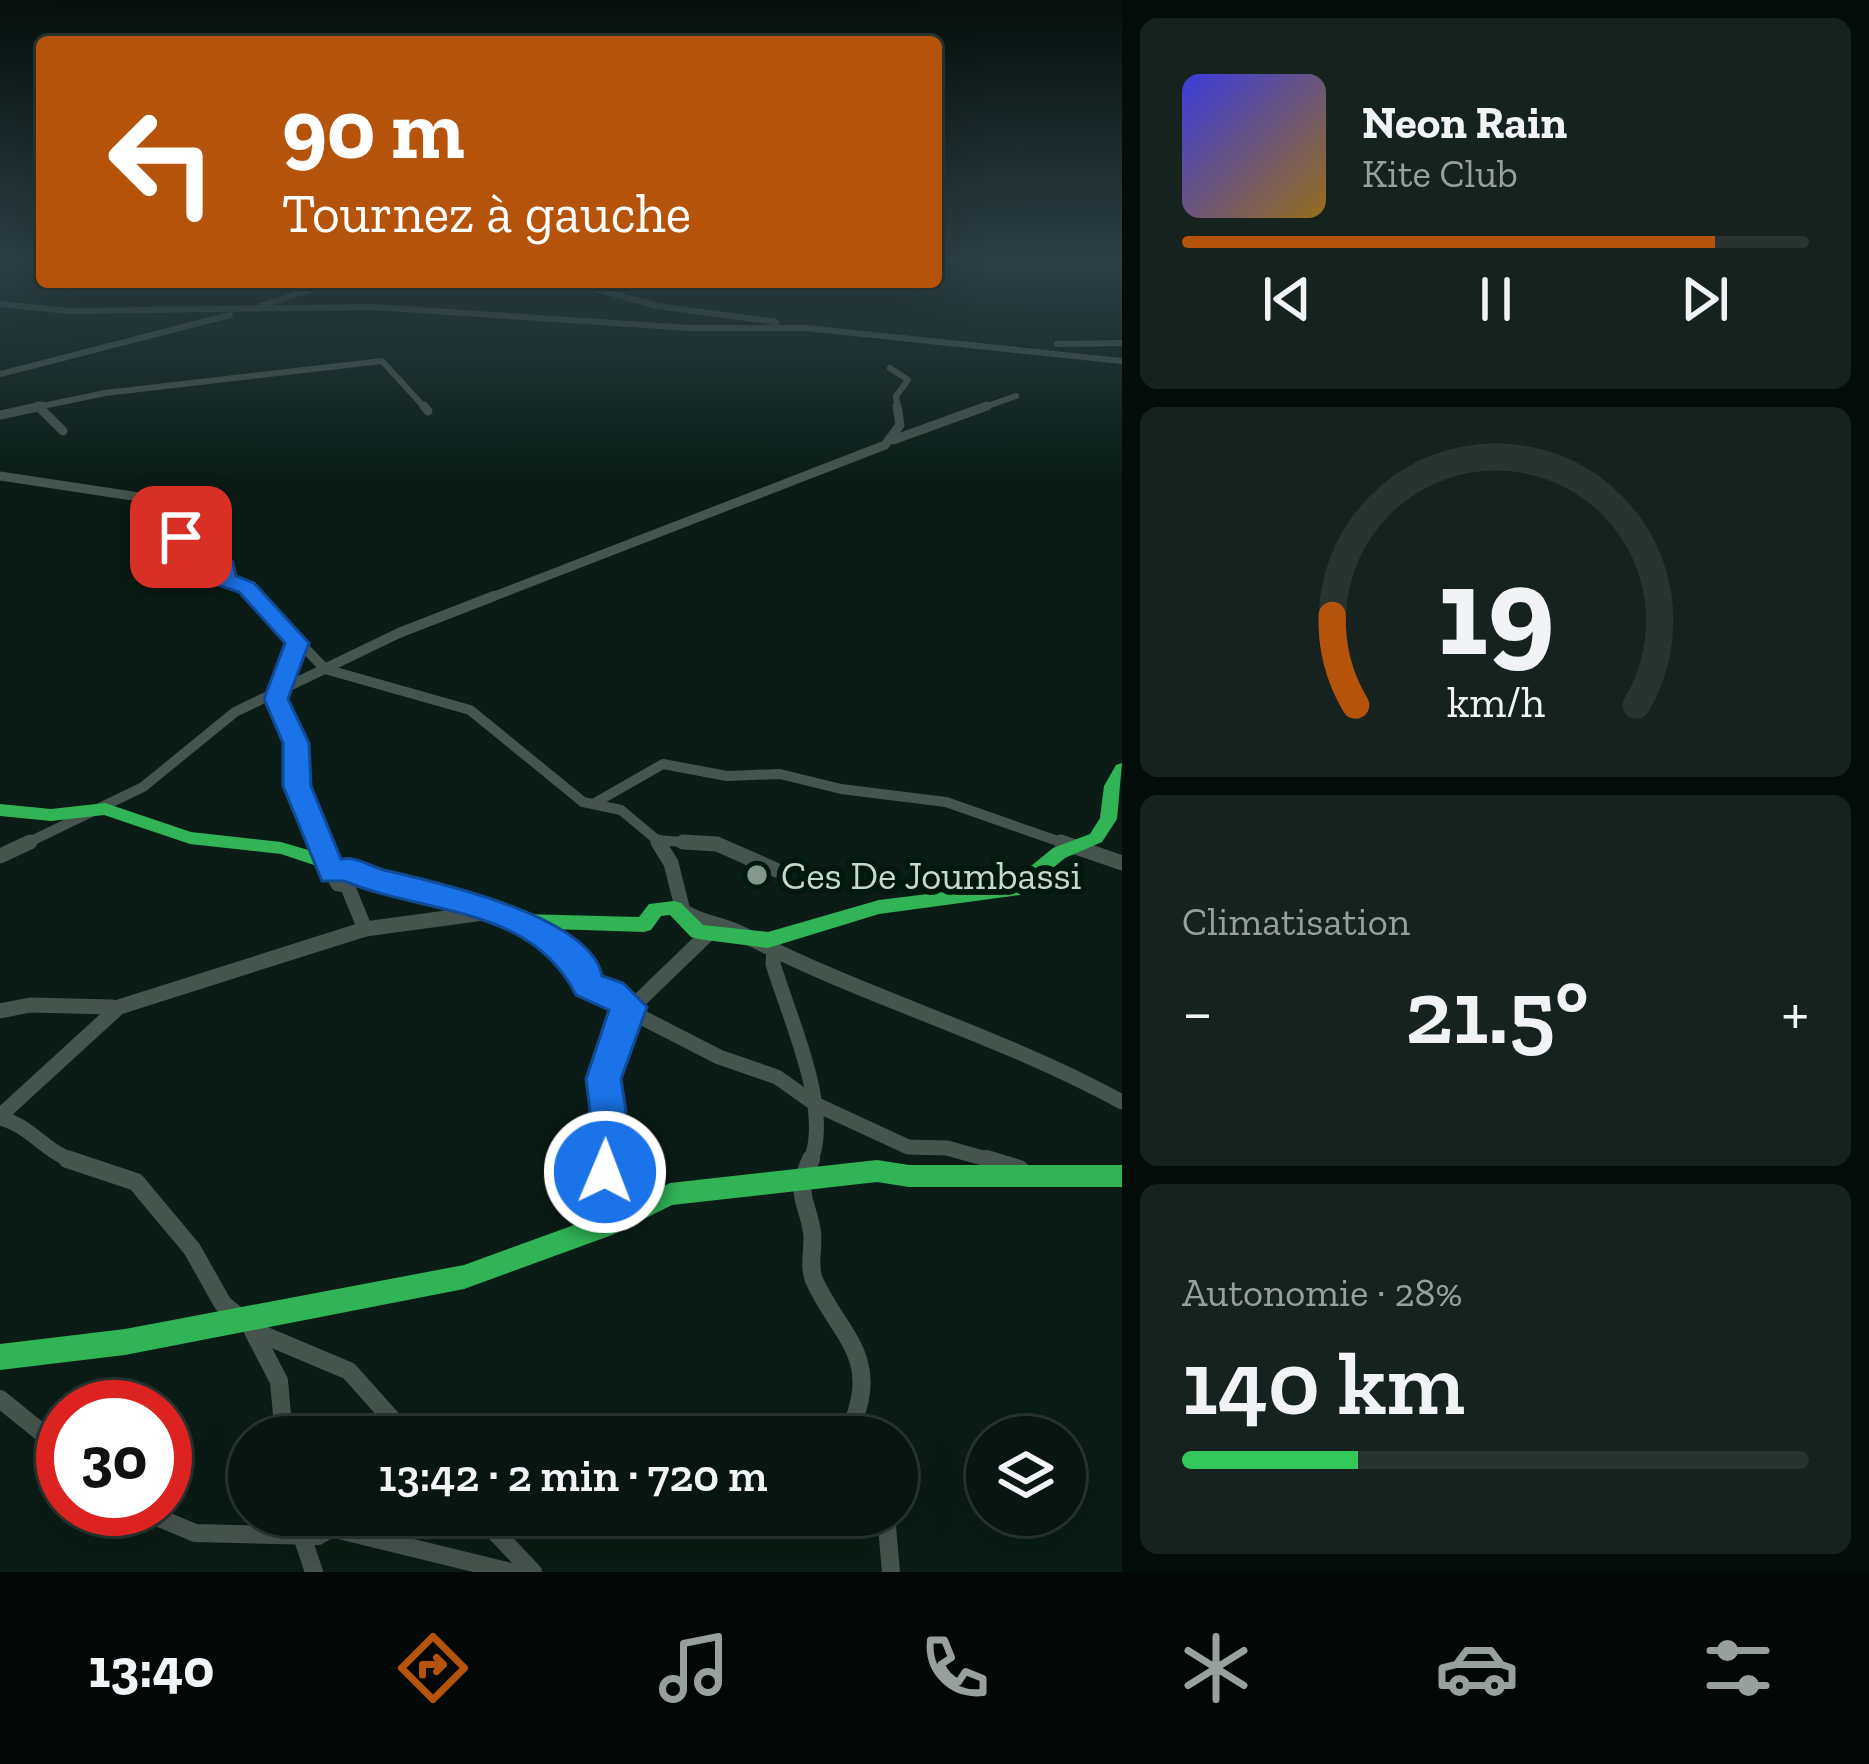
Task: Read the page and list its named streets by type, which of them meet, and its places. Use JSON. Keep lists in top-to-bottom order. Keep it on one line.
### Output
{"places":["Ces De Joumbassi"],"page":{"turn":["90 m","Tournez à gauche"],"song":["Neon Rain","Kite Club"],"tile":["Climatisation",["Autonomie · 28%","140 km"]],"heat":["−","21.5°","+"],"limit":"30","trip":"13:42 · 2 min · 720 m","tabs":"13:40","gauge":["19","km/h"]}}
